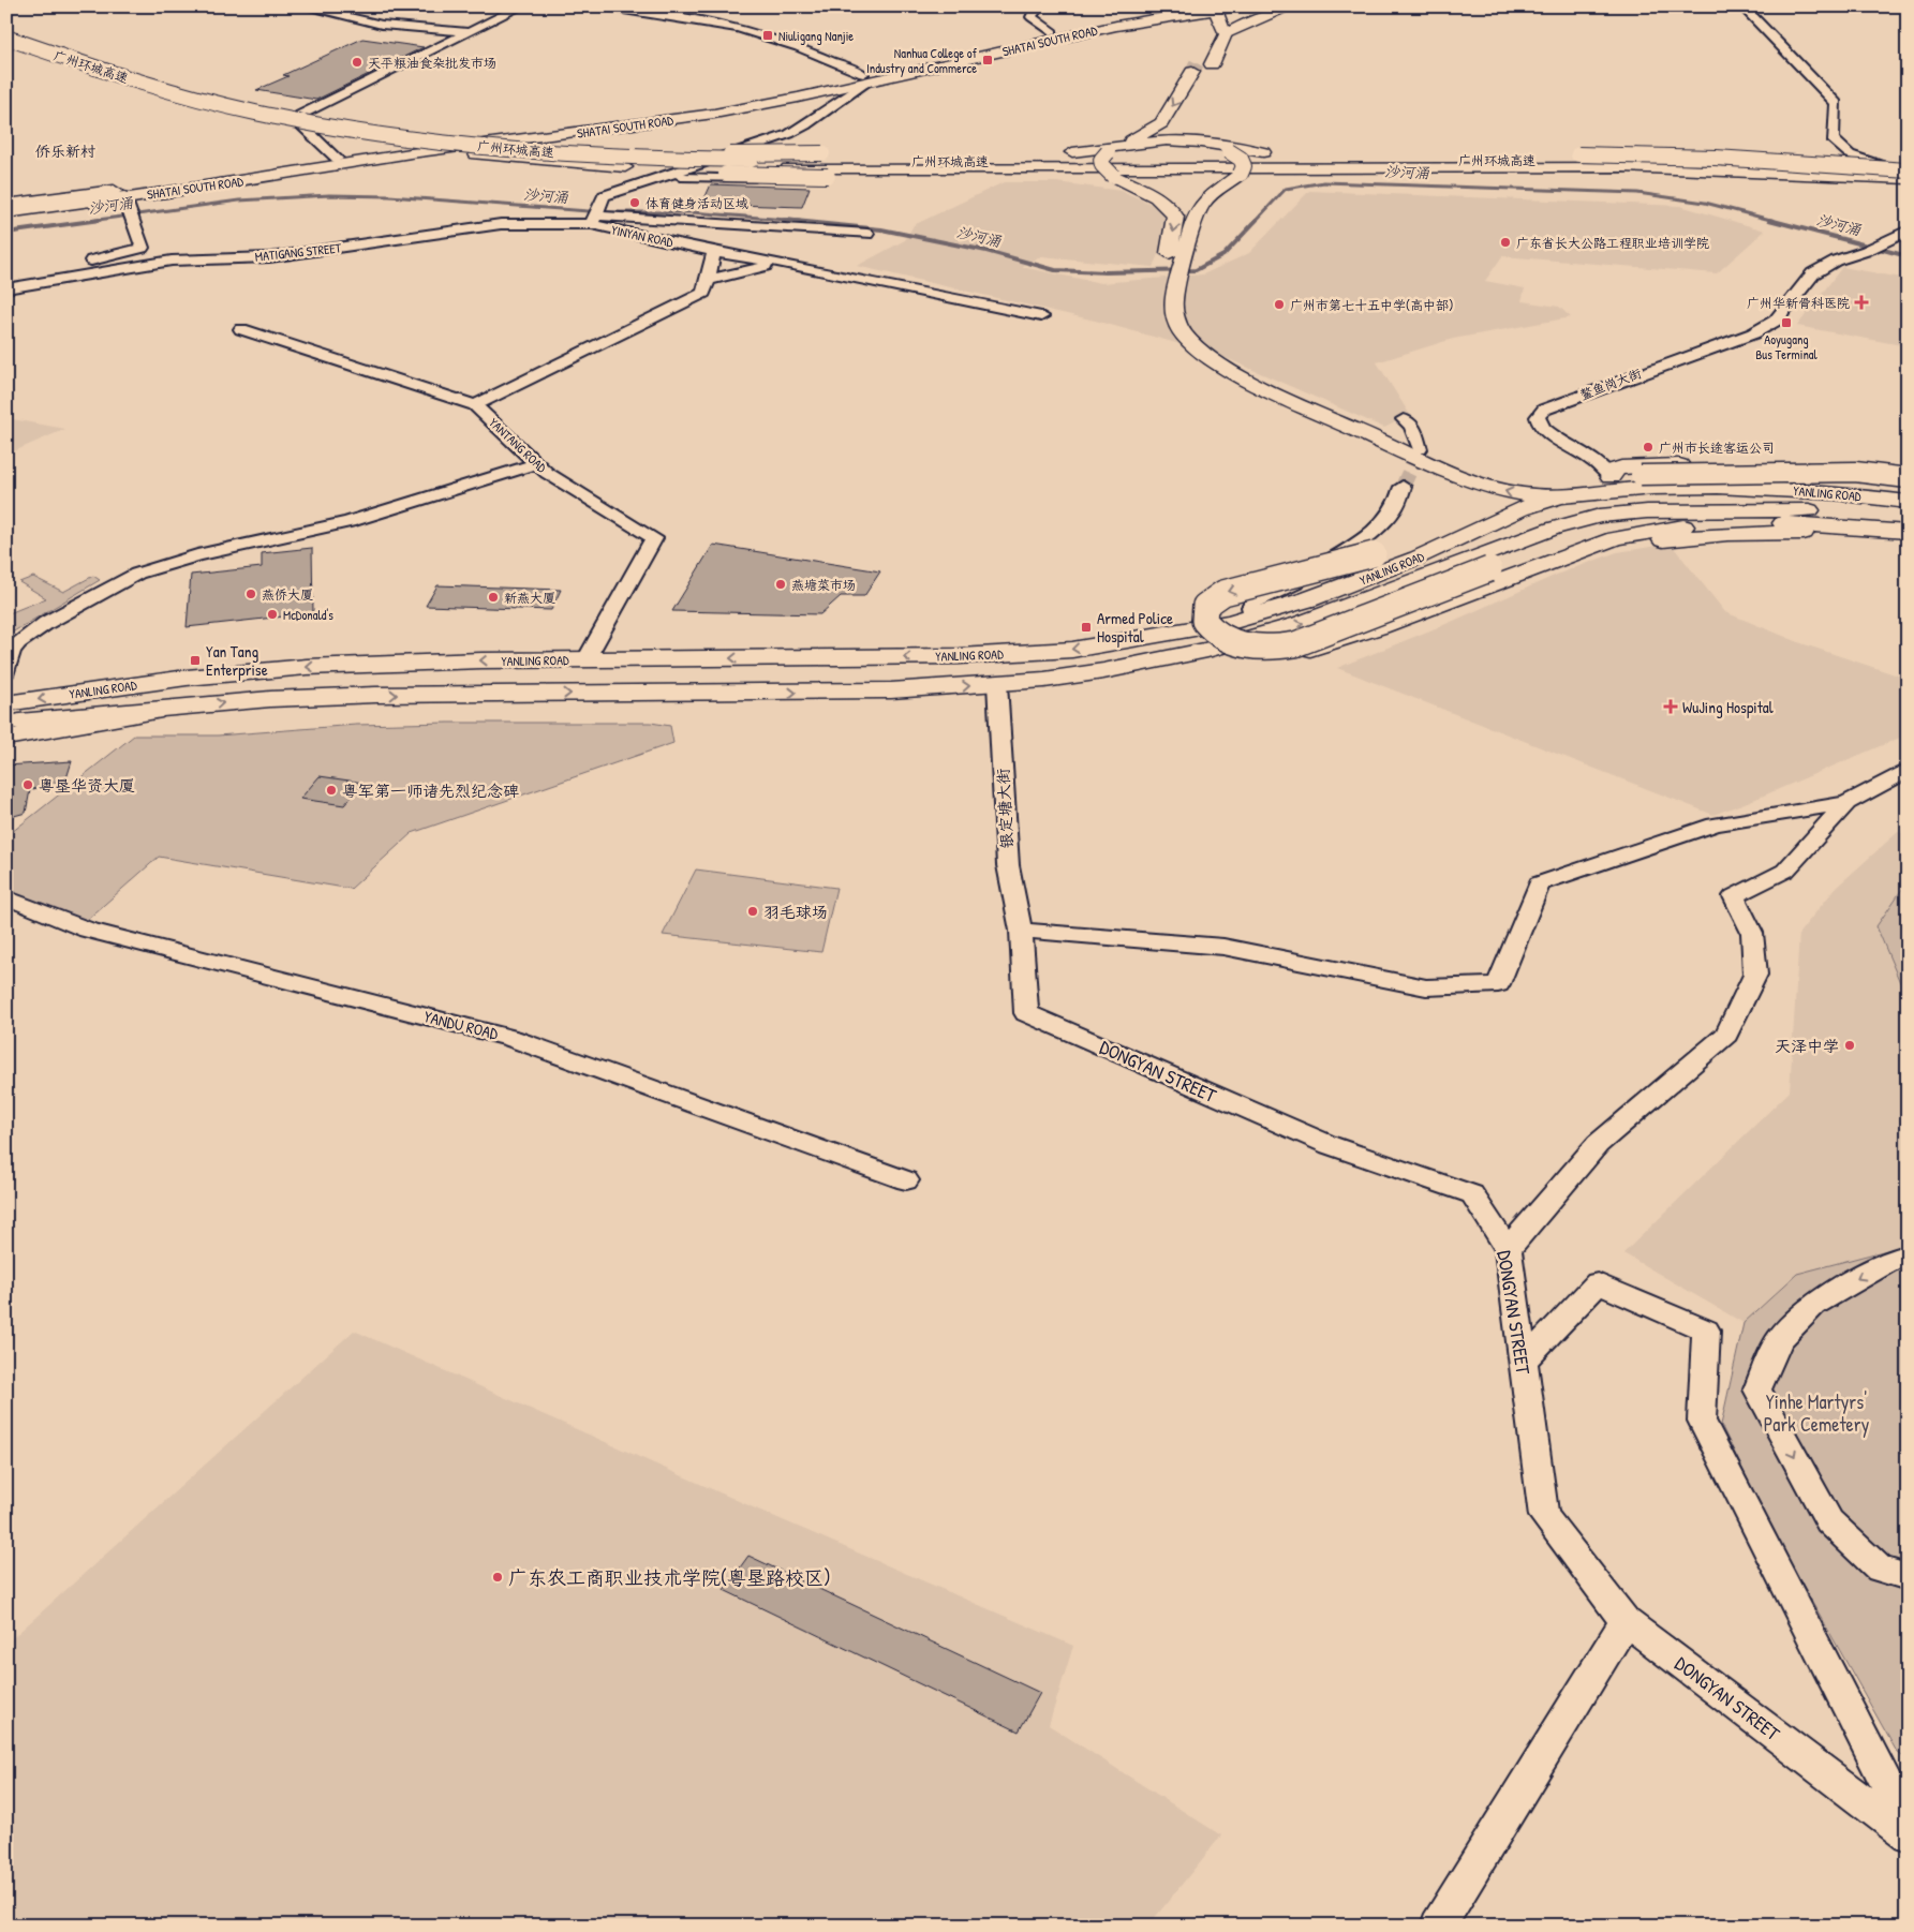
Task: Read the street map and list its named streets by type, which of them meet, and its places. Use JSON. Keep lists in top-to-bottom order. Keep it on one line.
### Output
{"streets":{"main road":["SHATAI SOUTH ROAD","广州环城高速","YANLING ROAD"],"street":["YINYAN ROAD","MATIGANG STREET","鳌鱼岗大街","YANTANG ROAD","银定塘大街","YANDU ROAD","DONGYAN STREET"]},"crossings":[["SHATAI SOUTH ROAD","YINYAN ROAD"],["YINYAN ROAD","MATIGANG STREET"],["YANTANG ROAD","YANLING ROAD"],["YANLING ROAD","银定塘大街"],["银定塘大街","DONGYAN STREET"]],"districts":["侨乐新村"],"water":["沙河涌"],"parks":["Yinhe Martyrs' Park Cemetery"],"places":{"transit":["Niuligang Nanjie","Nanhua College of Industry and Commerce","Aoyugang Bus Terminal","Armed Police Hospital","Yan Tang Enterprise"],"other":["天平粮油食杂批发市场","体育健身活动区域","广东省长大公路工程职业培训学院","广州市第七十五中学(高中部)","广州市长途客运公司","燕塘菜市场","燕侨大厦","新燕大厦","McDonald's","粤垦华资大厦","粤军第一师诸先烈纪念碑","羽毛球场","天泽中学","广东农工商职业技术学院(粤垦路校区)"],"health":["广州华新骨科医院","WuJing Hospital"]}}
